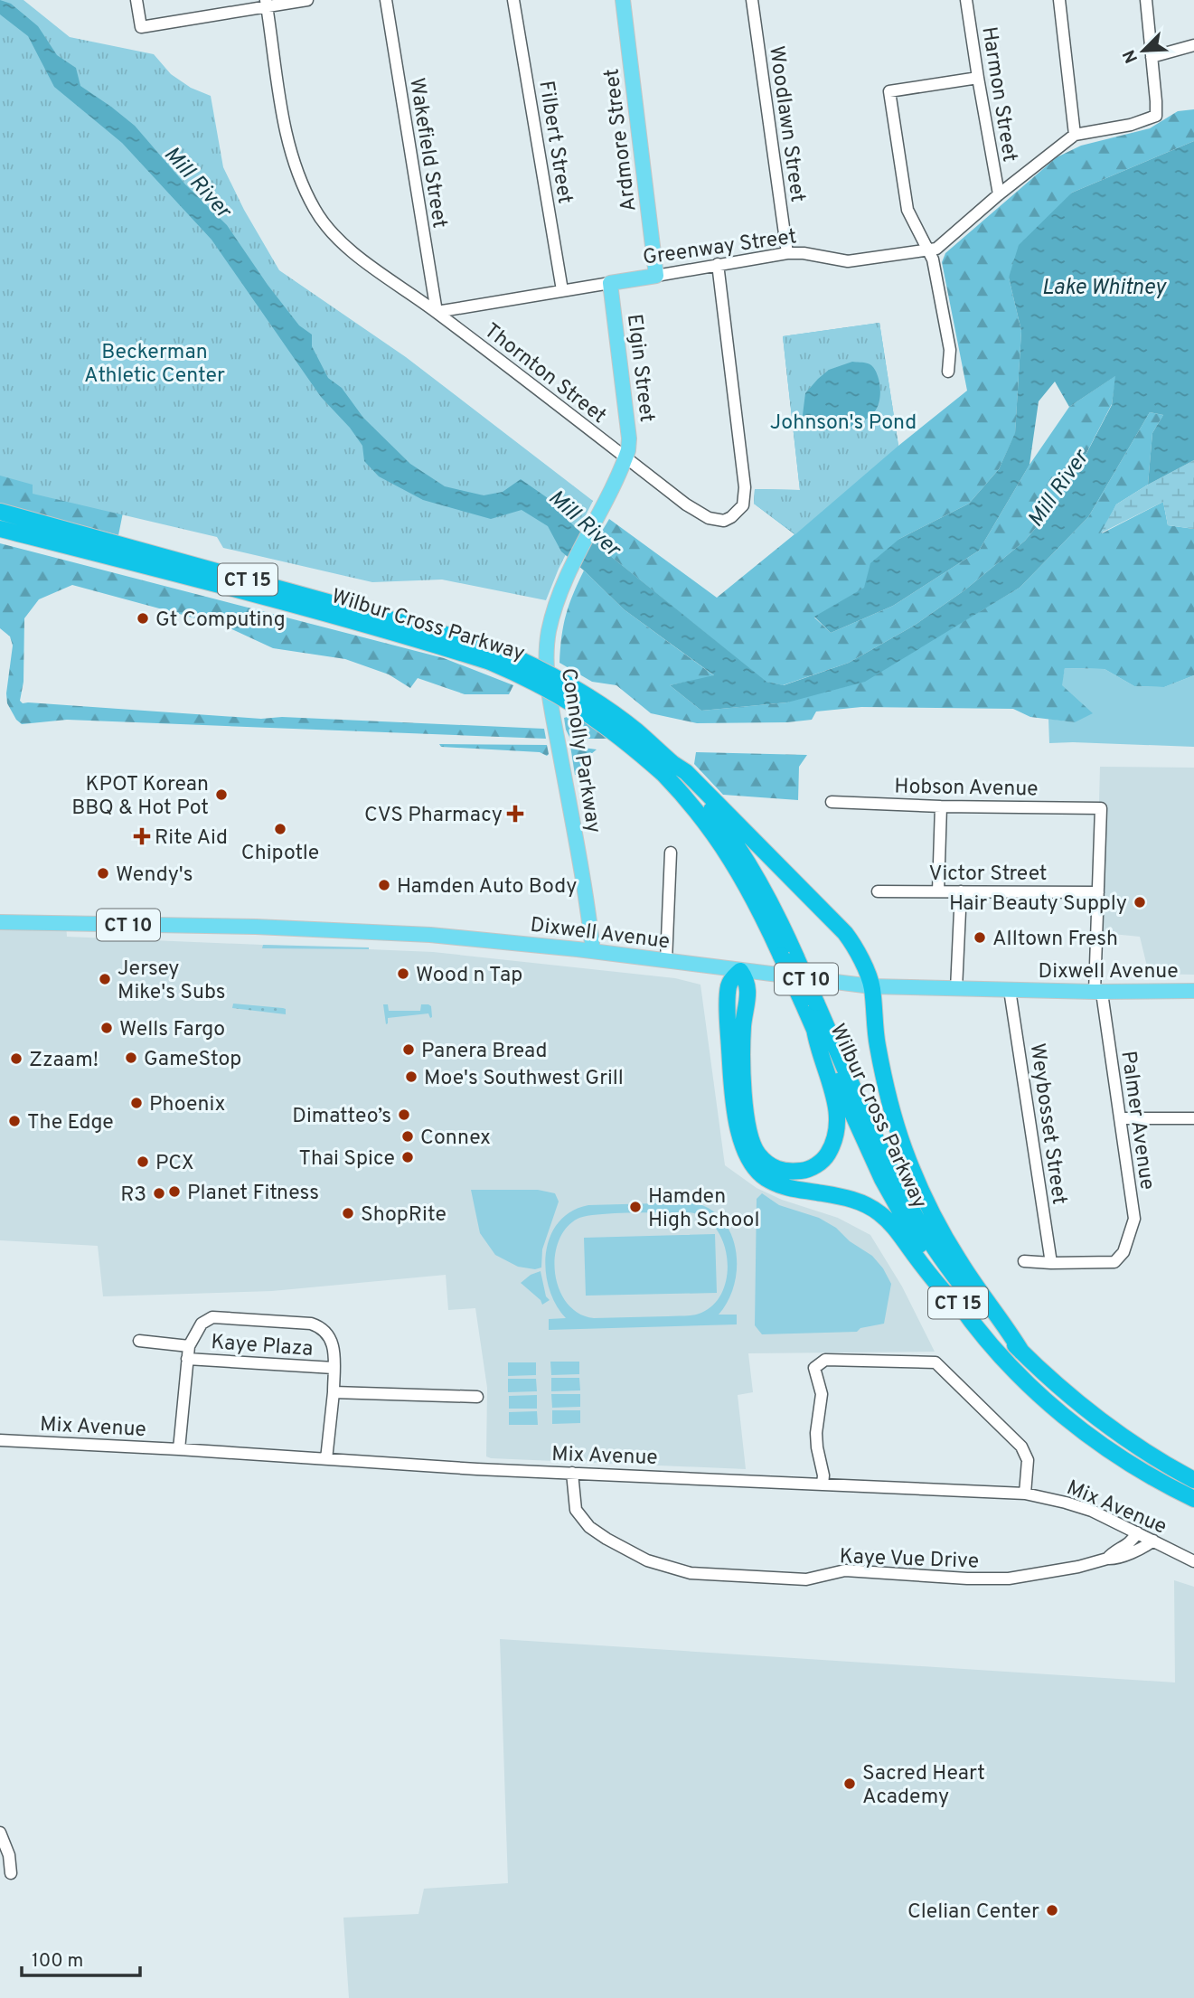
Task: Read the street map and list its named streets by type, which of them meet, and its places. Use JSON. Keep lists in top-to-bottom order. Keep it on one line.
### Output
{"streets":{"highway":["CT 15","Wilbur Cross Parkway"],"main road":["Ardmore Street","Greenway Street","Elgin Street","Connolly Parkway","CT 10","Dixwell Avenue"],"street":["Harmon Street","Woodlawn Street","Filbert Street","Wakefield Street","Thornton Street","Hobson Avenue","Victor Street","Palmer Avenue","Weybosset Street","Kaye Plaza","Mix Avenue","Kaye Vue Drive"]},"crossings":[["Harmon Street","Greenway Street"],["Woodlawn Street","Greenway Street"],["Ardmore Street","Greenway Street"],["Filbert Street","Greenway Street"],["Wakefield Street","Greenway Street"],["Wakefield Street","Thornton Street"],["Greenway Street","Elgin Street"],["Greenway Street","Thornton Street"],["Elgin Street","Thornton Street"],["Elgin Street","Connolly Parkway"],["Thornton Street","Connolly Parkway"],["Connolly Parkway","Dixwell Avenue"],["Hobson Avenue","Palmer Avenue"],["Victor Street","Palmer Avenue"],["Dixwell Avenue","Palmer Avenue"],["Dixwell Avenue","Weybosset Street"],["Palmer Avenue","Weybosset Street"],["Kaye Plaza","Mix Avenue"],["Mix Avenue","Kaye Vue Drive"]],"water":["Mill River","Lake Whitney"],"parks":["Beckerman Athletic Center","Johnson's Pond"],"places":{"other":["Gt Computing","KPOT Korean BBQ & Hot Pot","Chipotle","Wendy's","Hamden Auto Body","Hair Beauty Supply","Alltown Fresh","Wood n Tap","Jersey Mike's Subs","Wells Fargo","Panera Bread","GameStop","Zzaam!","Moe's Southwest Grill","Phoenix","Dimatteo’s","The Edge","Connex","Thai Spice","PCX","Planet Fitness","R3","Hamden High School","ShopRite","Sacred Heart Academy","Clelian Center"],"health":["CVS Pharmacy","Rite Aid"]},"scale_bar":"100 m","north":"bottom left"}
